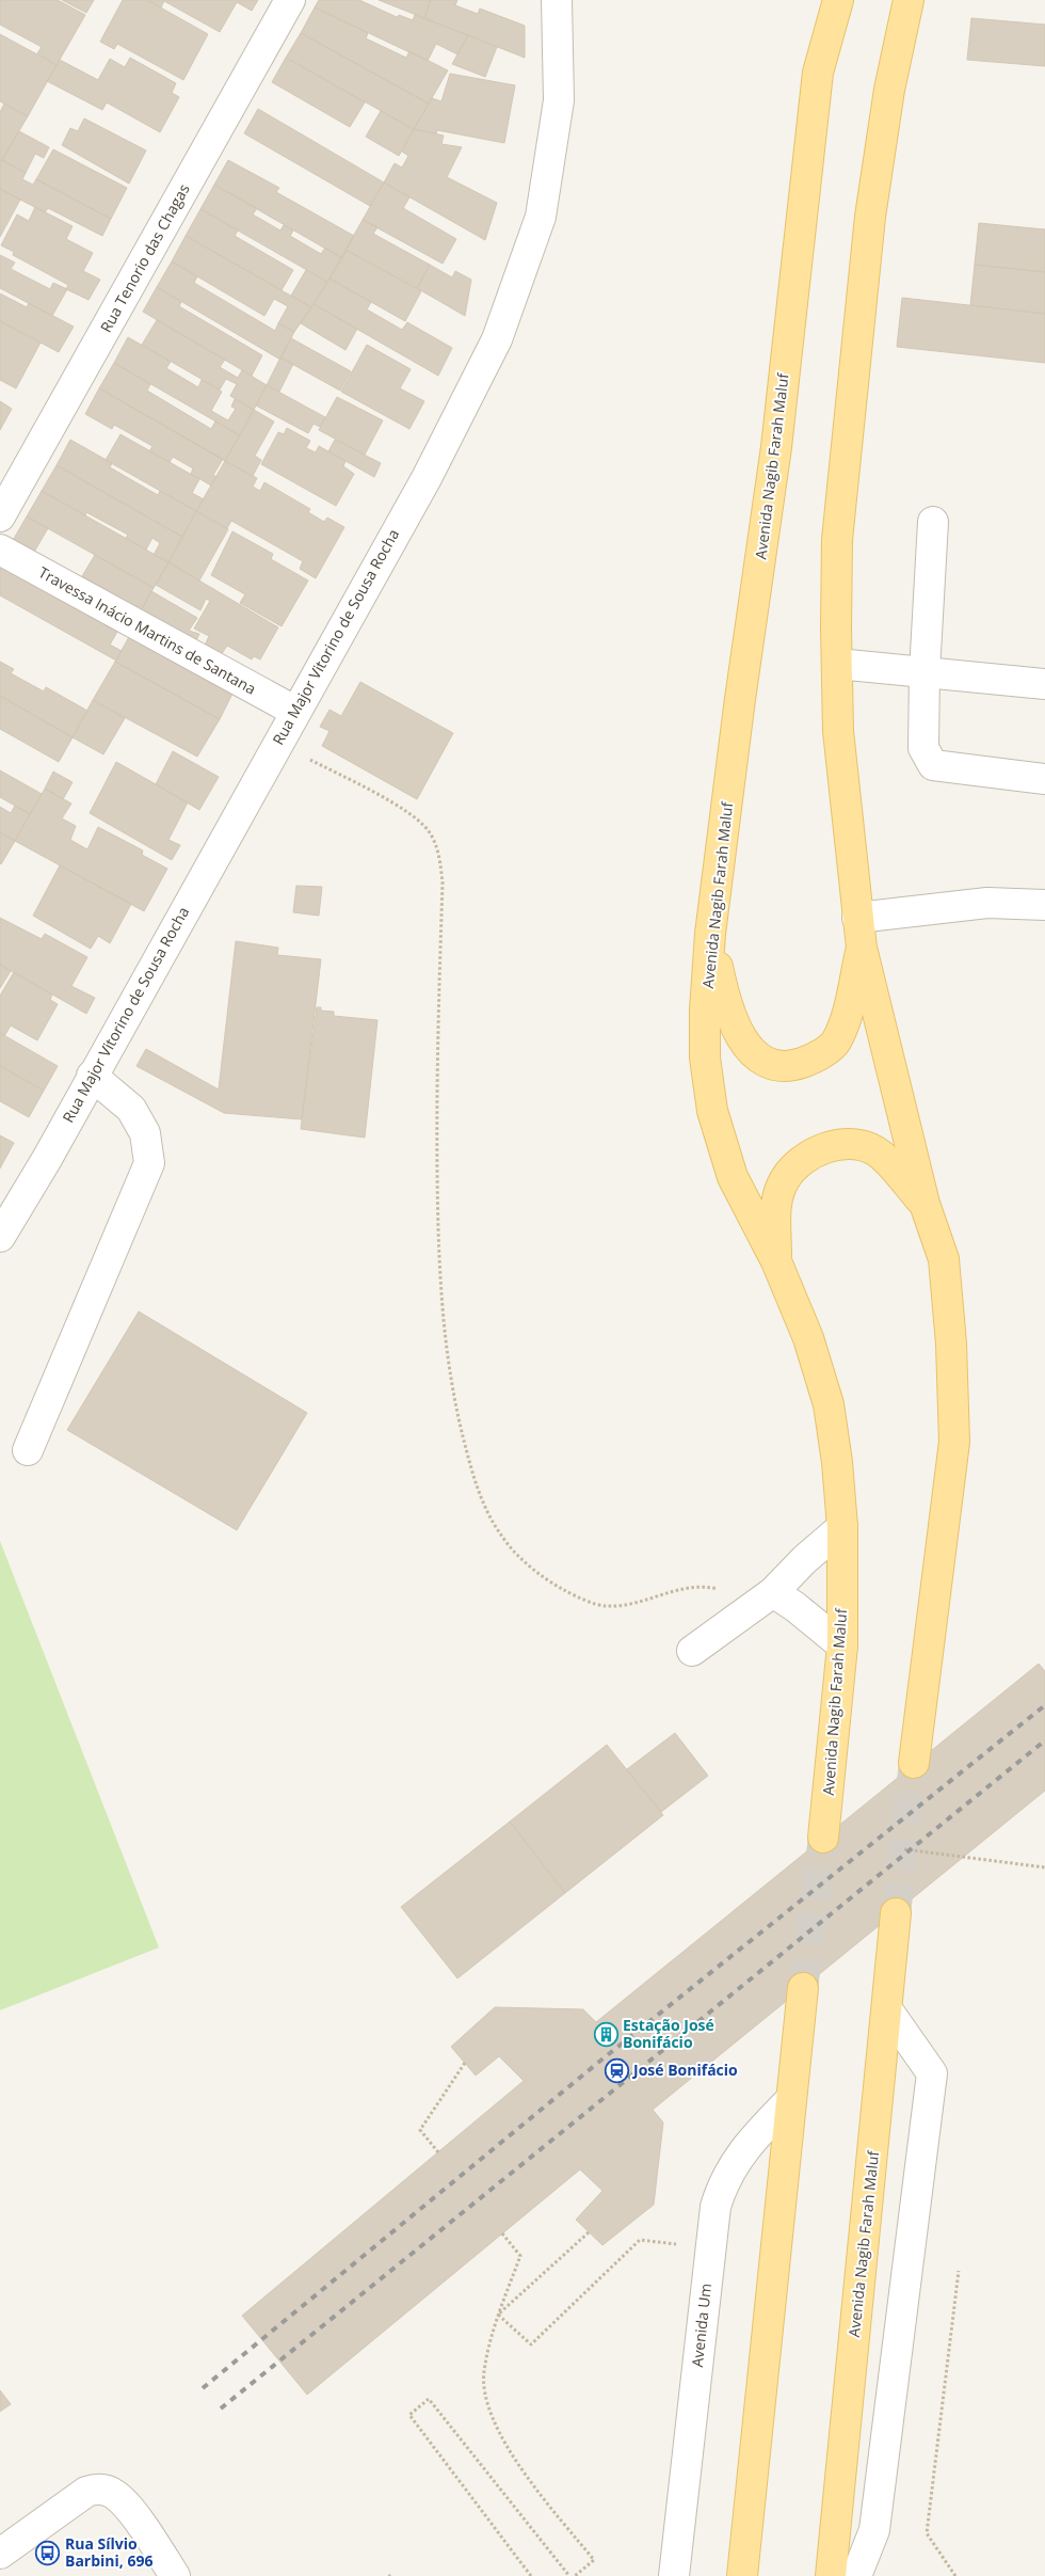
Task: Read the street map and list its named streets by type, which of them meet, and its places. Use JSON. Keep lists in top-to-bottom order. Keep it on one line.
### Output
{"streets":{"main road":["Avenida Nagib Farah Maluf"],"street":["Rua Tenorio das Chagas","Travessa Inácio Martins de Santana","Rua Major Vitorino de Sousa Rocha","Avenida Um"]},"crossings":[["Travessa Inácio Martins de Santana","Rua Major Vitorino de Sousa Rocha"]],"places":{"building":["Estação José Bonifácio"],"station":["José Bonifácio"],"bus stop":["Rua Sílvio Barbini, 696"]}}
